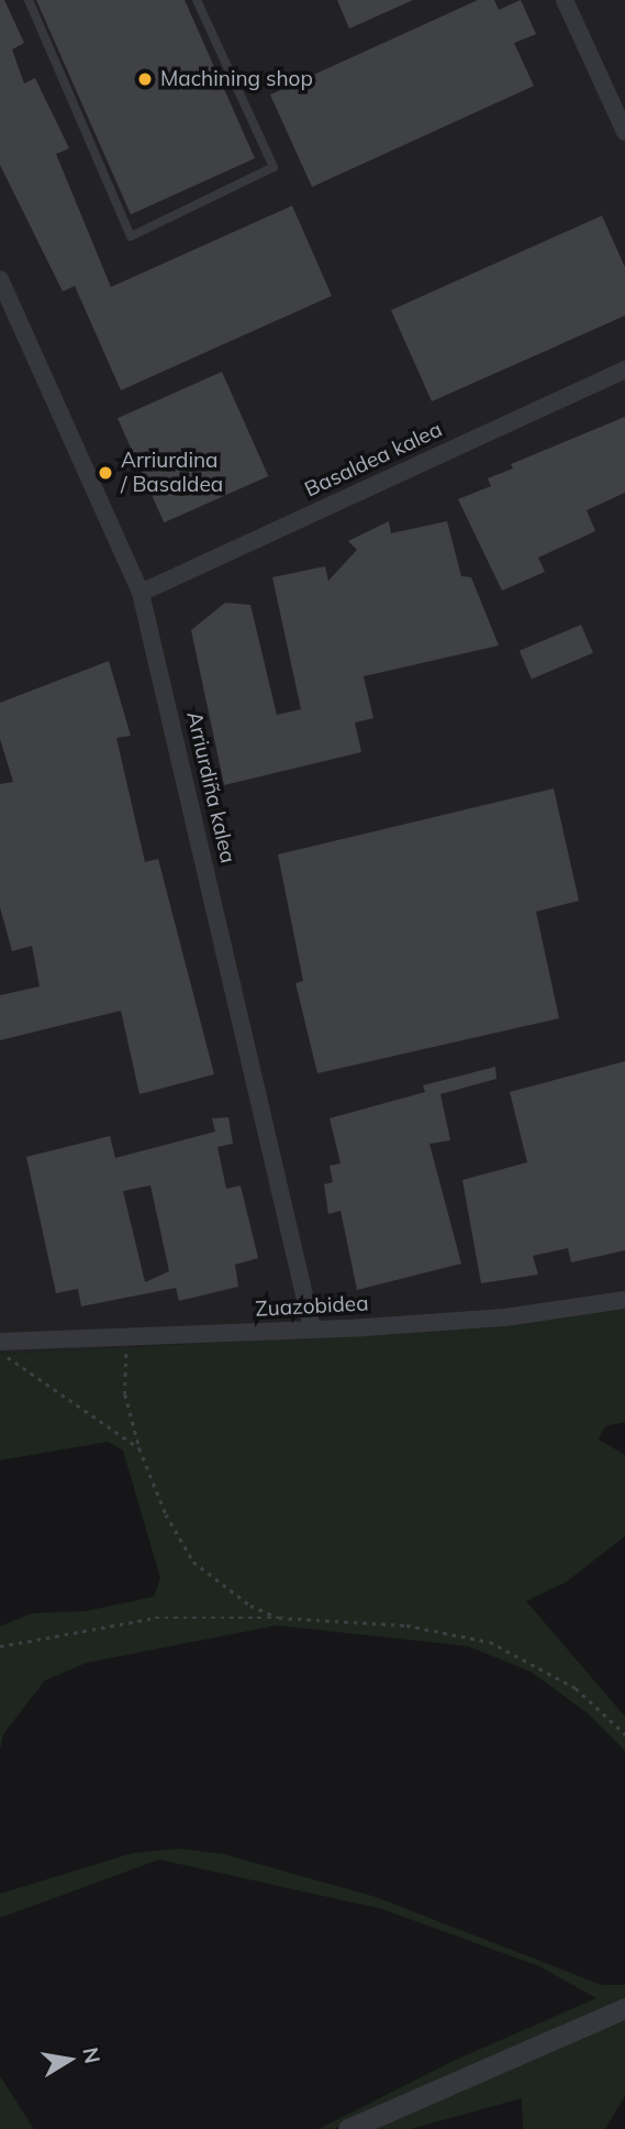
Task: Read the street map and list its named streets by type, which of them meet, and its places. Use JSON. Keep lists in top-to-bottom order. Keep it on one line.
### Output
{"streets":{"street":["Basaldea kalea","Arriurdiña kalea","Zuazobidea"]},"crossings":[["Basaldea kalea","Arriurdiña kalea"],["Arriurdiña kalea","Zuazobidea"]],"places":["Machining shop","Arriurdina / Basaldea"],"north":"right"}
